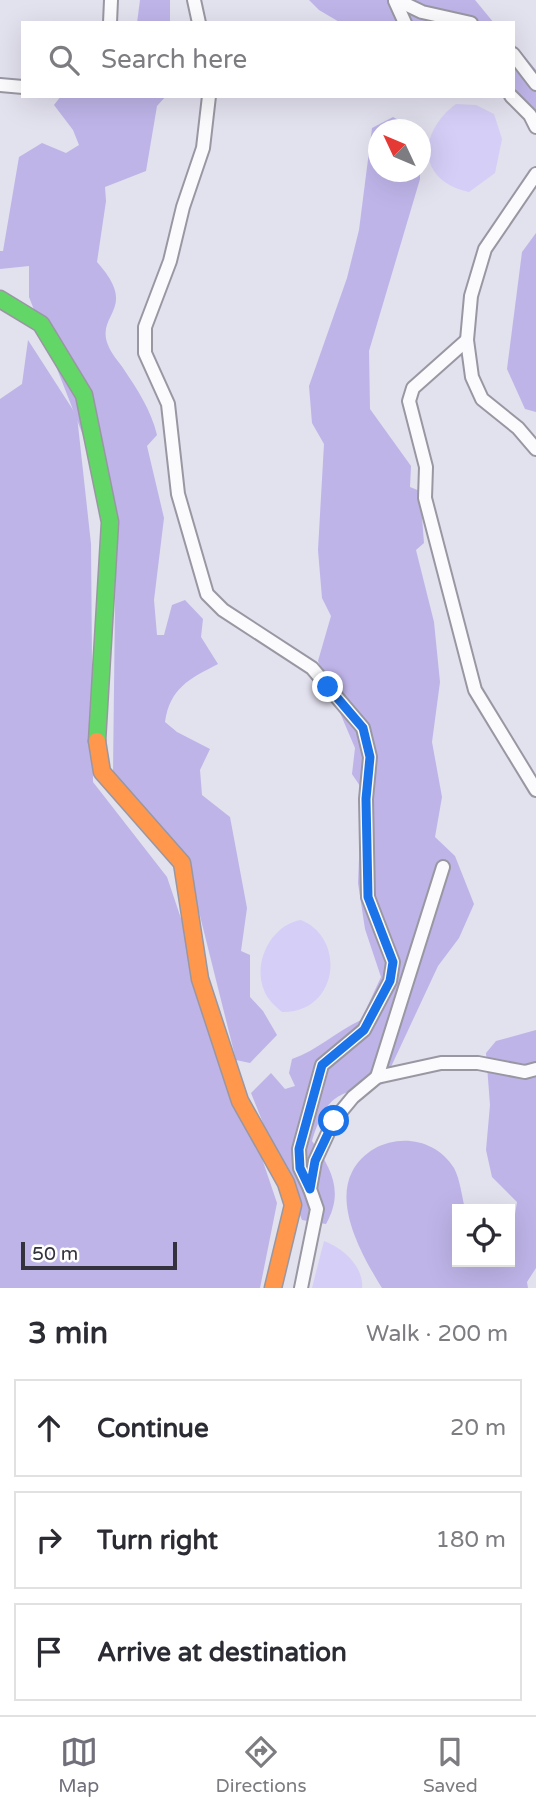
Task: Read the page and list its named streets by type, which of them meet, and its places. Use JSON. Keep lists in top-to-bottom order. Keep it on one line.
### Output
{"scale_bar":"50 m","north":"top left","page":{"search":"Search here","scale":"50 m","heading":["3 min","Walk · 200 m"],"list":[["Continue","20 m"],["Turn right","180 m"],"Arrive at destination"],"nav":["Map","Directions","Saved"]}}
